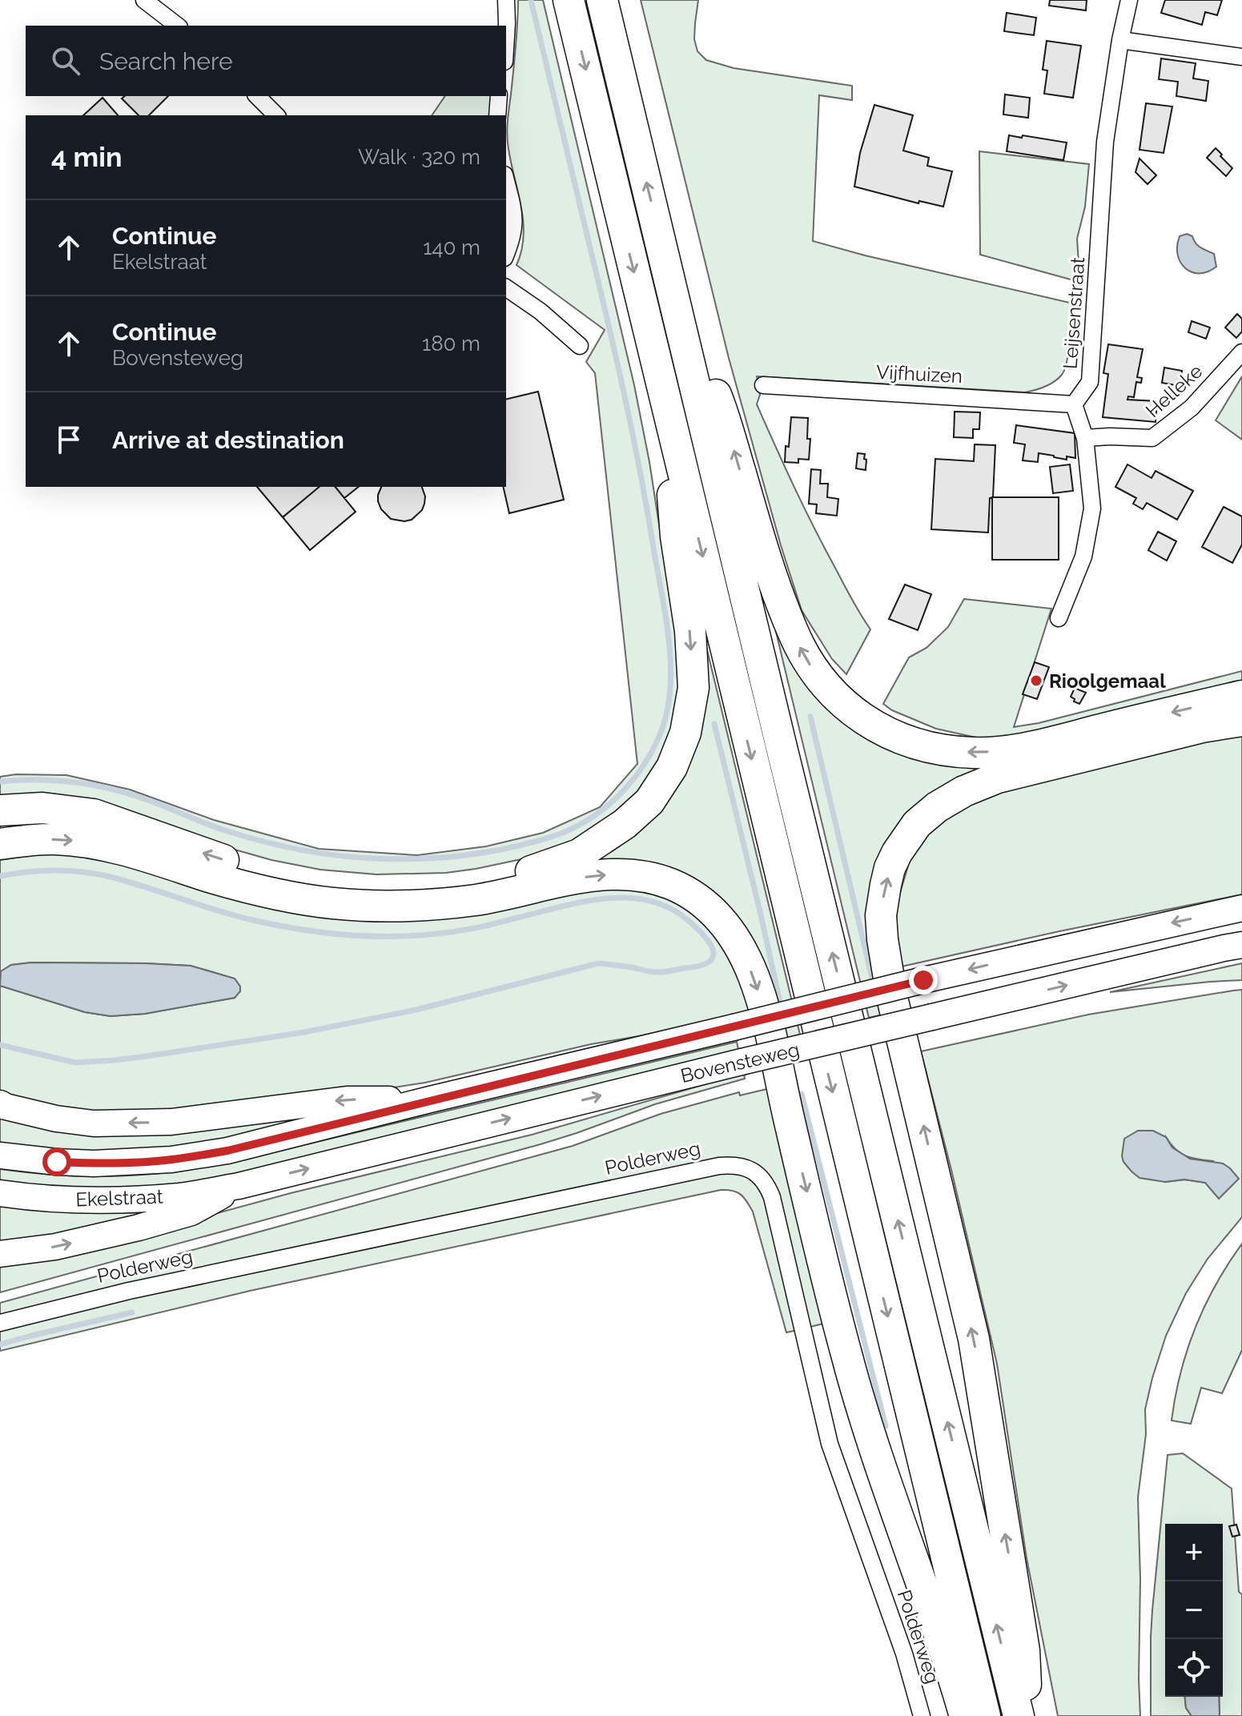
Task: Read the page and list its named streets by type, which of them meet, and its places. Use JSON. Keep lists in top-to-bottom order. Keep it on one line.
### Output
{"streets":{"main road":["Bovensteweg","Ekelstraat"],"street":["Leijsenstraat","Vijfhuizen","Helleke","Polderweg"]},"crossings":[["Leijsenstraat","Vijfhuizen"],["Bovensteweg","Ekelstraat"]],"places":["Rioolgemaal"],"page":{"search":"Search here","heading":["4 min","Walk · 320 m"],"list":[["Continue","Ekelstraat","140 m"],["Continue","Bovensteweg","180 m"],"Arrive at destination"],"map_buttons":["+","−"]}}
